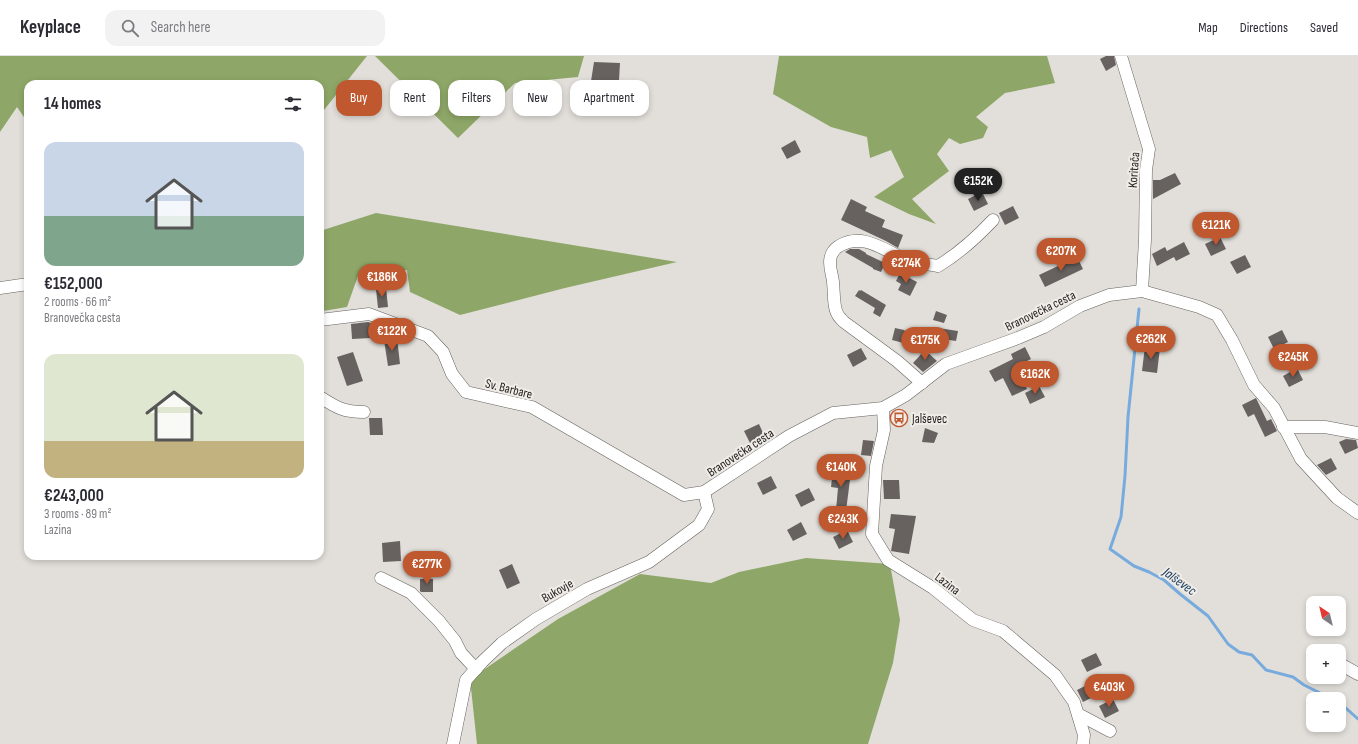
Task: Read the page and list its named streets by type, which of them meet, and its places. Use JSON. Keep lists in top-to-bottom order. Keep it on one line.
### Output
{"streets":{"street":["Koritača","Branovečka cesta","Sv. Barbare","Lazina","Bukovje"]},"crossings":[["Koritača","Branovečka cesta"],["Branovečka cesta","Sv. Barbare"],["Branovečka cesta","Lazina"],["Branovečka cesta","Bukovje"],["Sv. Barbare","Bukovje"]],"water":["Jalševec"],"places":{"bus stop":["Jalševec"]},"north":"top left","page":{"header":"Keyplace","search":"Search here","nav":["Map","Directions","Saved"],"chip":["Buy","Rent","Filters","New","Apartment"],"heading":"14 homes","list":[{"name":"€152,000","note":"2 rooms · 66 m² · Branovečka cesta"},{"name":"€243,000","note":"3 rooms · 89 m² · Lazina"}],"price":["€152K","€121K","€207K","€274K","€186K","€122K","€262K","€175K","€245K","€162K","€140K","€243K","€277K","€403K"],"map_buttons":["+","−"]}}
